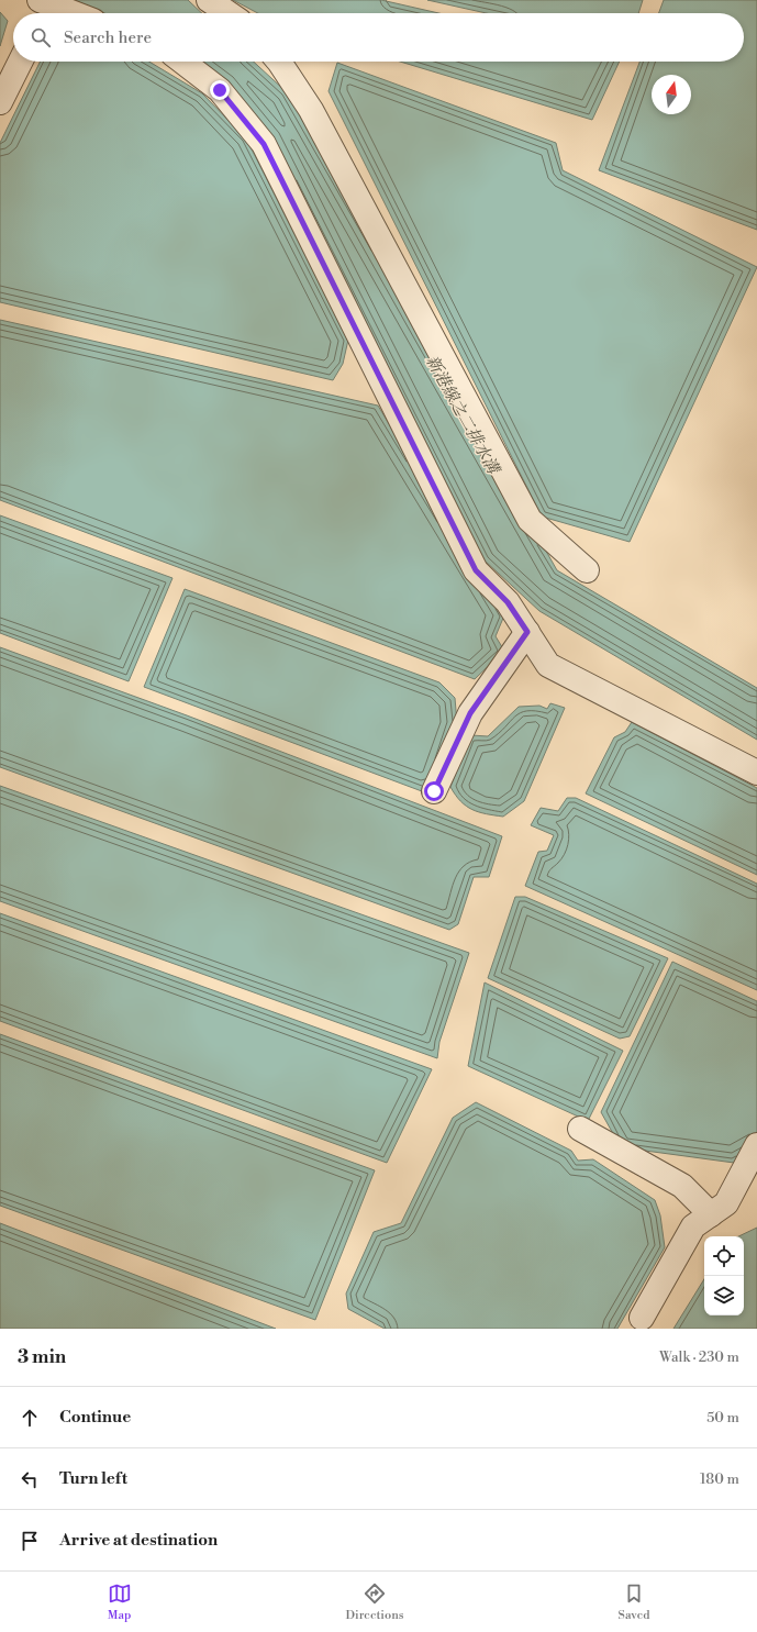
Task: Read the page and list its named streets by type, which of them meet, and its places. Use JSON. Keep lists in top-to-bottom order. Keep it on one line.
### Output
{"water":["新港線之二排水溝"],"north":"top","page":{"search":"Search here","heading":["3 min","Walk · 230 m"],"list":[["Continue","50 m"],["Turn left","180 m"],"Arrive at destination"],"nav":["Map","Directions","Saved"]}}
